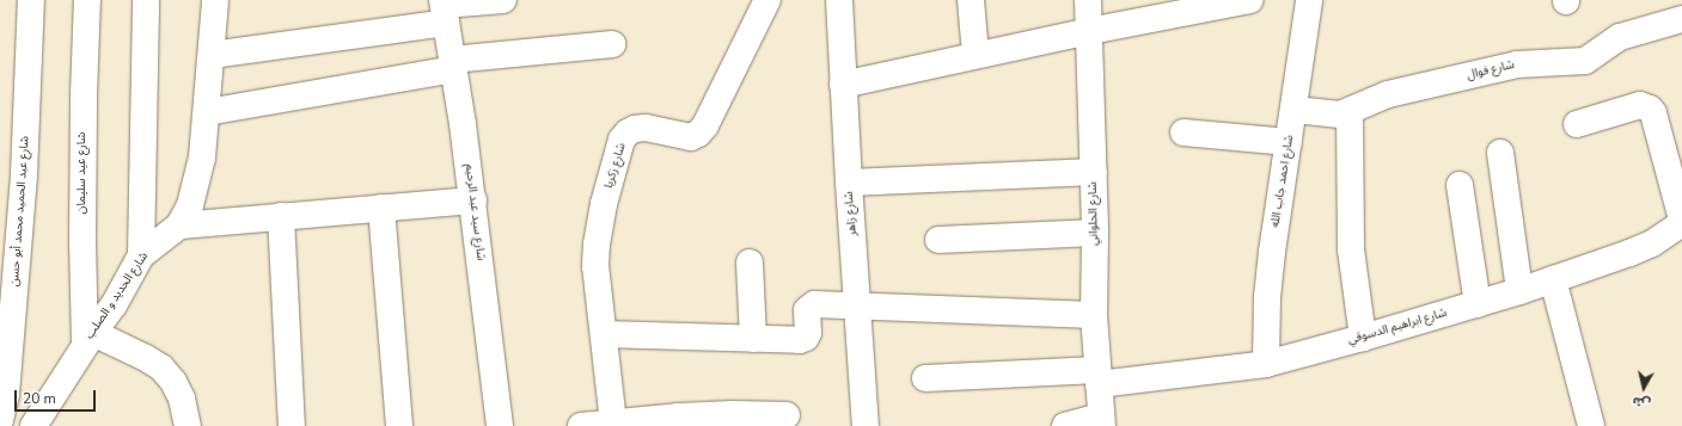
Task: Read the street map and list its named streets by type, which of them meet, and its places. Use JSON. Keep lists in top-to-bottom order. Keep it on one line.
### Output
{"streets":{"street":["شارع فوال","شارع زكريا","شارع عيد سليمان","شارع احمد جاب الله","شارع عبد الحميد محمد أبو حسن","شارع سيد عبد الرحيم","شارع زاهر","شارع الحلواني","شارع الحديد و الصلب","شارع ابراهيم الدسوقي"]},"crossings":[["شارع فوال","شارع احمد جاب الله"],["شارع عيد سليمان","شارع الحديد و الصلب"],["شارع احمد جاب الله","شارع ابراهيم الدسوقي"],["شارع الحلواني","شارع ابراهيم الدسوقي"]],"scale_bar":"20 m","north":"bottom"}
